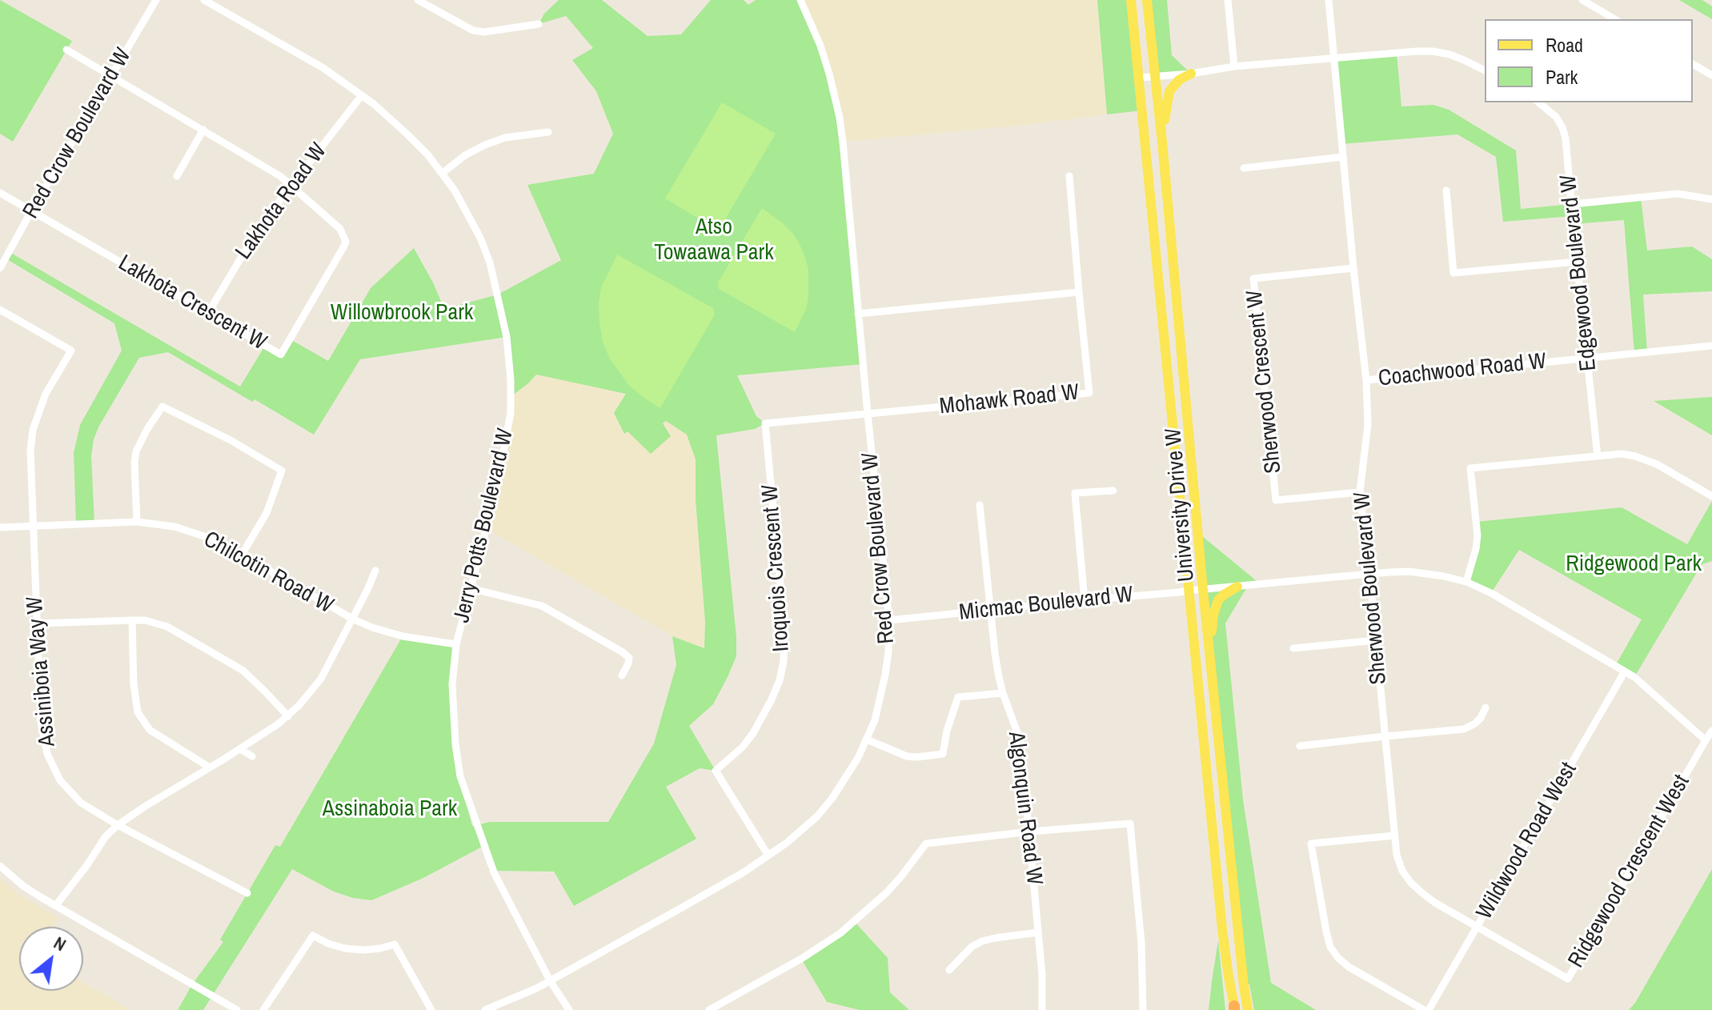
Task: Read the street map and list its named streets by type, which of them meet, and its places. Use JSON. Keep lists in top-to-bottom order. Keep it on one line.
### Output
{"streets":{"main road":["University Drive W"],"street":["Red Crow Boulevard W","Lakhota Road W","Edgewood Boulevard W","Lakhota Crescent W","Coachwood Road W","Sherwood Crescent W","Mohawk Road W","Jerry Potts Boulevard W","Iroquois Crescent W","Chilcotin Road W","Sherwood Boulevard W","Micmac Boulevard W","Assiniboia Way W","Algonquin Road W","Wildwood Road West","Ridgewood Crescent West"]},"crossings":[["Red Crow Boulevard W","Lakhota Crescent W"],["Red Crow Boulevard W","Mohawk Road W"],["Red Crow Boulevard W","Jerry Potts Boulevard W"],["Red Crow Boulevard W","Iroquois Crescent W"],["Red Crow Boulevard W","Micmac Boulevard W"],["Lakhota Road W","Lakhota Crescent W"],["Lakhota Road W","Jerry Potts Boulevard W"],["Edgewood Boulevard W","Coachwood Road W"],["Coachwood Road W","Sherwood Boulevard W"],["Sherwood Crescent W","Sherwood Boulevard W"],["Mohawk Road W","Iroquois Crescent W"],["University Drive W","Micmac Boulevard W"],["Jerry Potts Boulevard W","Chilcotin Road W"],["Chilcotin Road W","Assiniboia Way W"],["Sherwood Boulevard W","Micmac Boulevard W"],["Sherwood Boulevard W","Wildwood Road West"],["Sherwood Boulevard W","Ridgewood Crescent West"],["Micmac Boulevard W","Algonquin Road W"],["Micmac Boulevard W","Wildwood Road West"],["Wildwood Road West","Ridgewood Crescent West"]],"parks":["Atso Towaawa Park","Willowbrook Park","Ridgewood Park","Assinaboia Park"],"legend":["Road","Park"],"north":"top right"}
